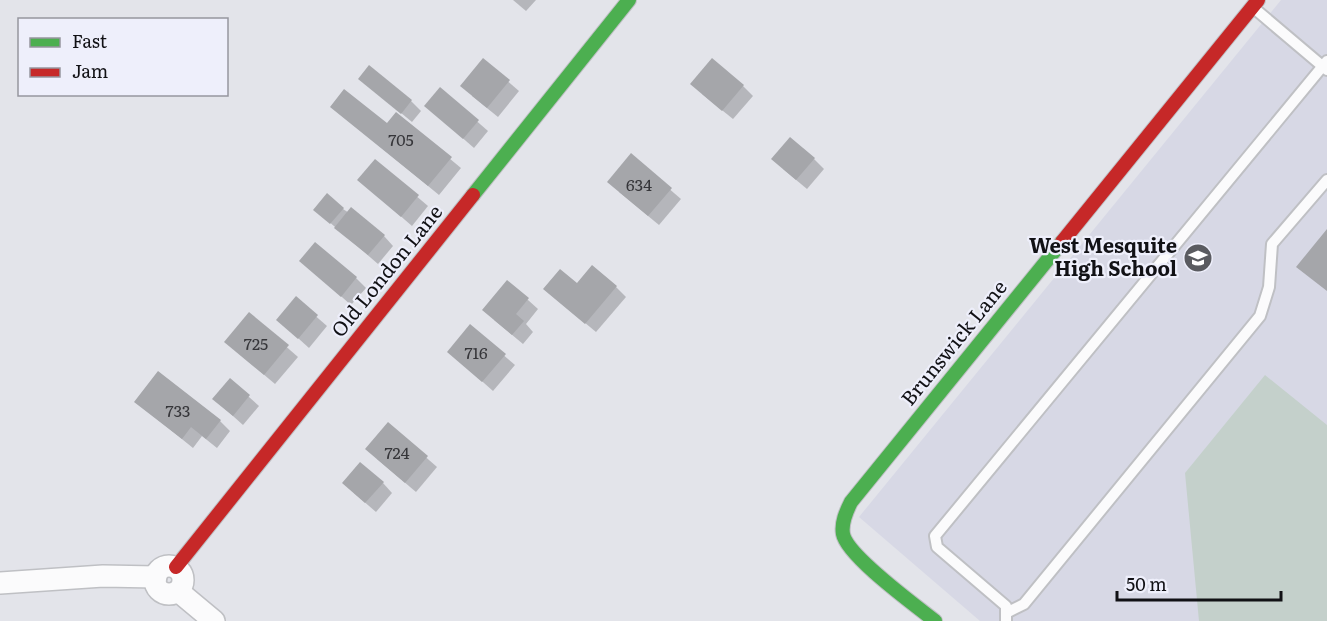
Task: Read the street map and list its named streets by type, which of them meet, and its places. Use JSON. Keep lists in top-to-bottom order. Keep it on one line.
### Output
{"streets":{"street":["Old London Lane","Brunswick Lane"]},"places":{"school or university":["West Mesquite High School"]},"house_numbers":["705","634","725","716","733","724"],"legend":["Fast","Jam"],"scale_bar":"50 m"}
